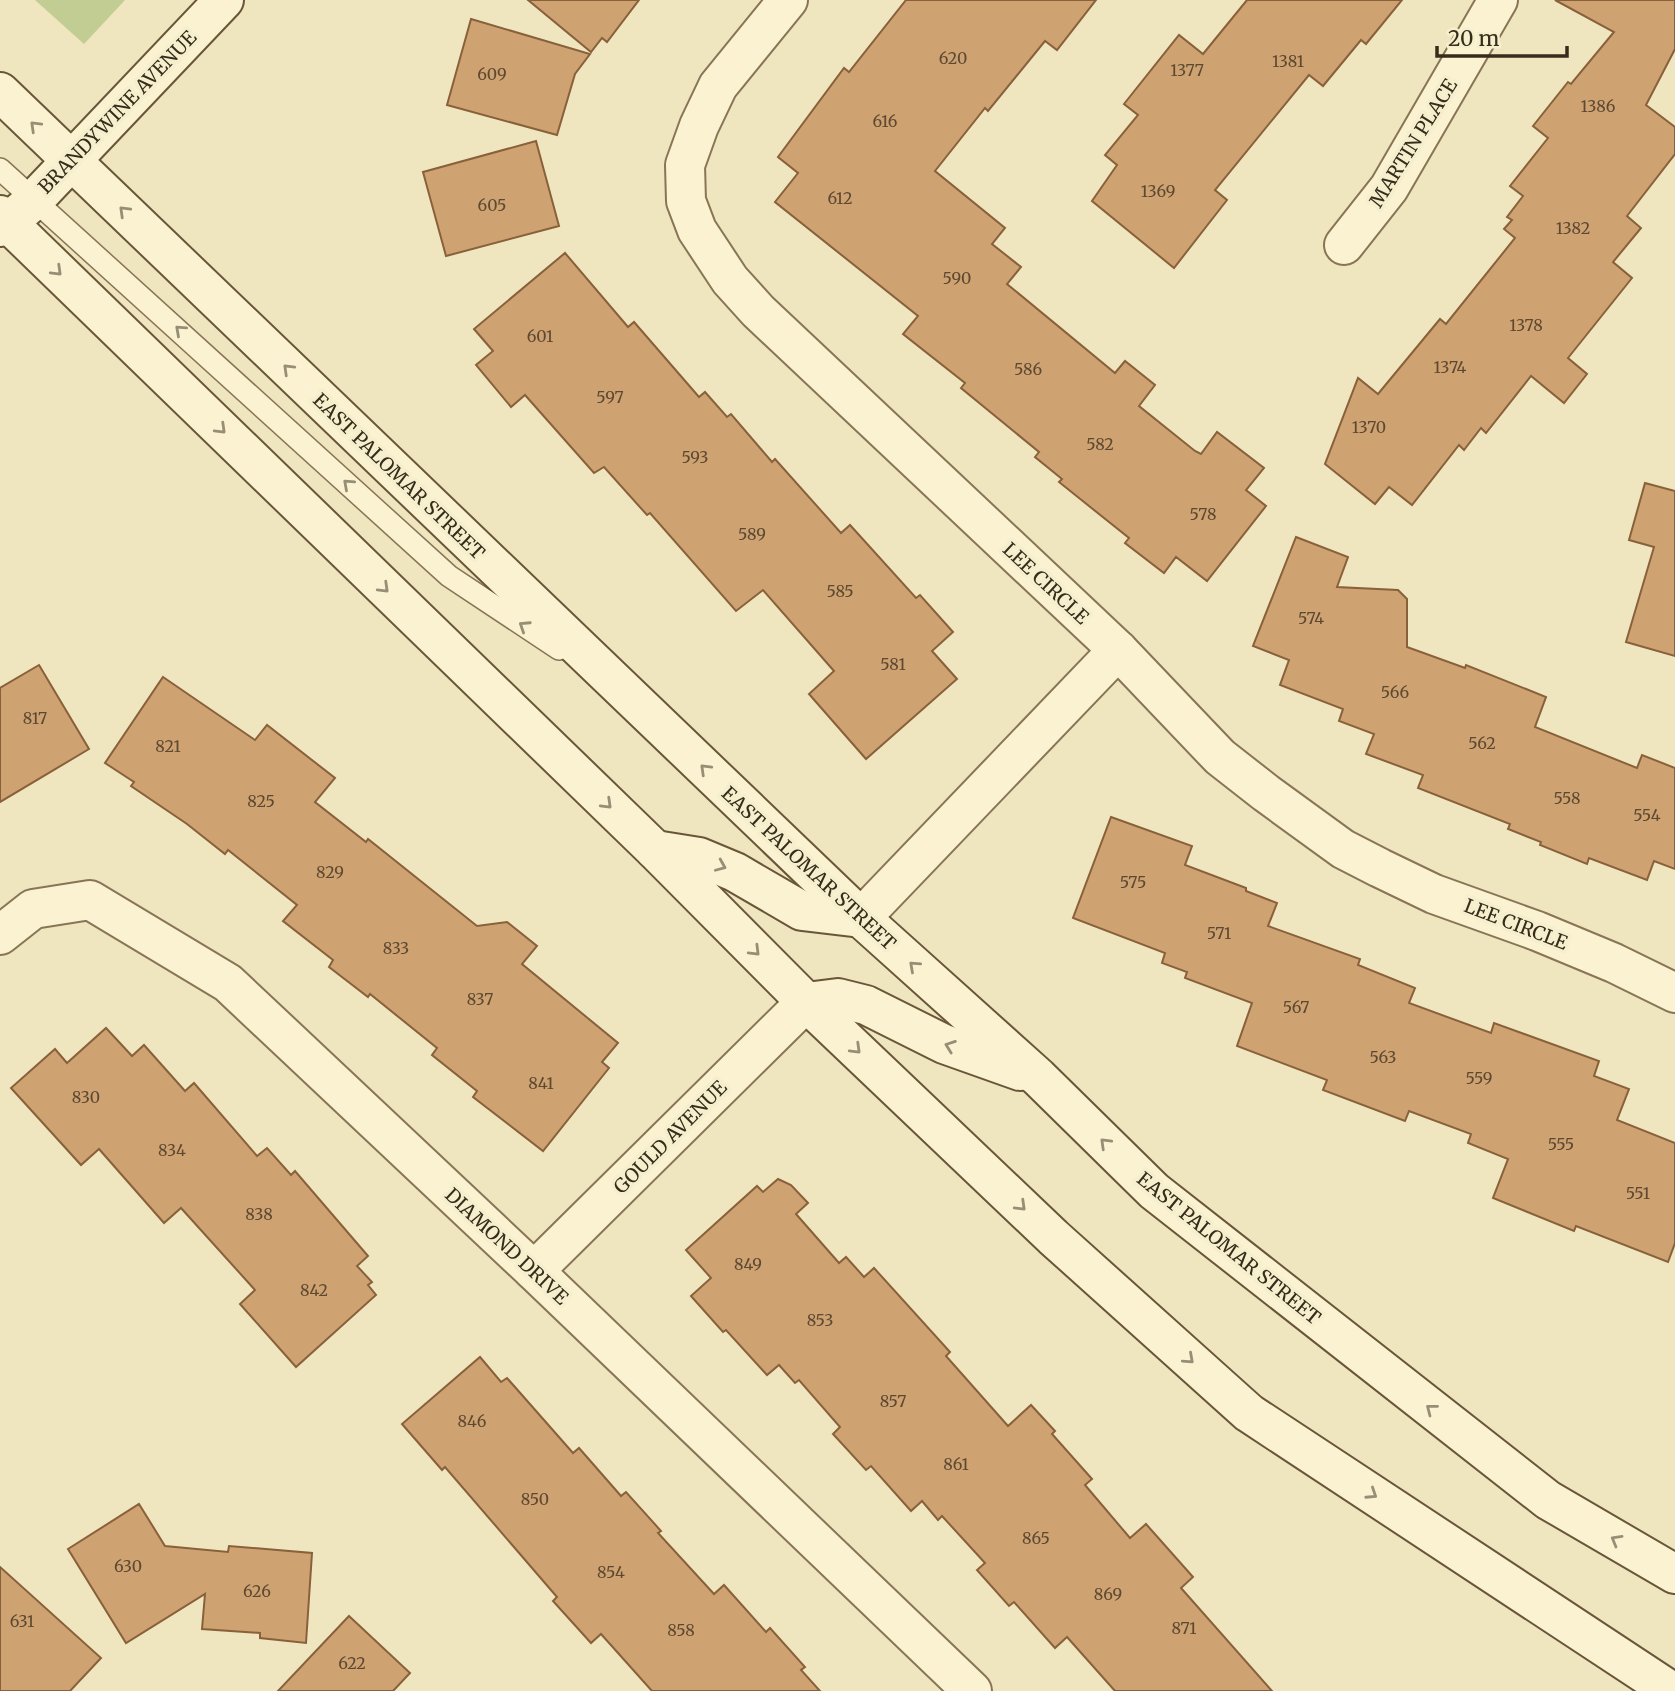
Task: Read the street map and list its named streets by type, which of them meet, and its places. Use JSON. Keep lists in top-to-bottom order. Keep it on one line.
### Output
{"streets":{"main road":["BRANDYWINE AVENUE","MARTIN PLACE","EAST PALOMAR STREET","LEE CIRCLE","GOULD AVENUE","DIAMOND DRIVE"]},"crossings":[["BRANDYWINE AVENUE","EAST PALOMAR STREET"],["GOULD AVENUE","DIAMOND DRIVE"]],"house_numbers":["620","1381","1377","609","1386","616","1369","612","605","1382","590","1378","601","1374","586","597","1370","582","593","578","589","585","574","581","566","817","562","821","558","825","554","829","575","571","833","837","567","563","559","841","830","555","834","551","838","849","842","853","857","846","861","850","865","630","854","626","869","631","871","858","622"],"scale_bar":"20 m"}
